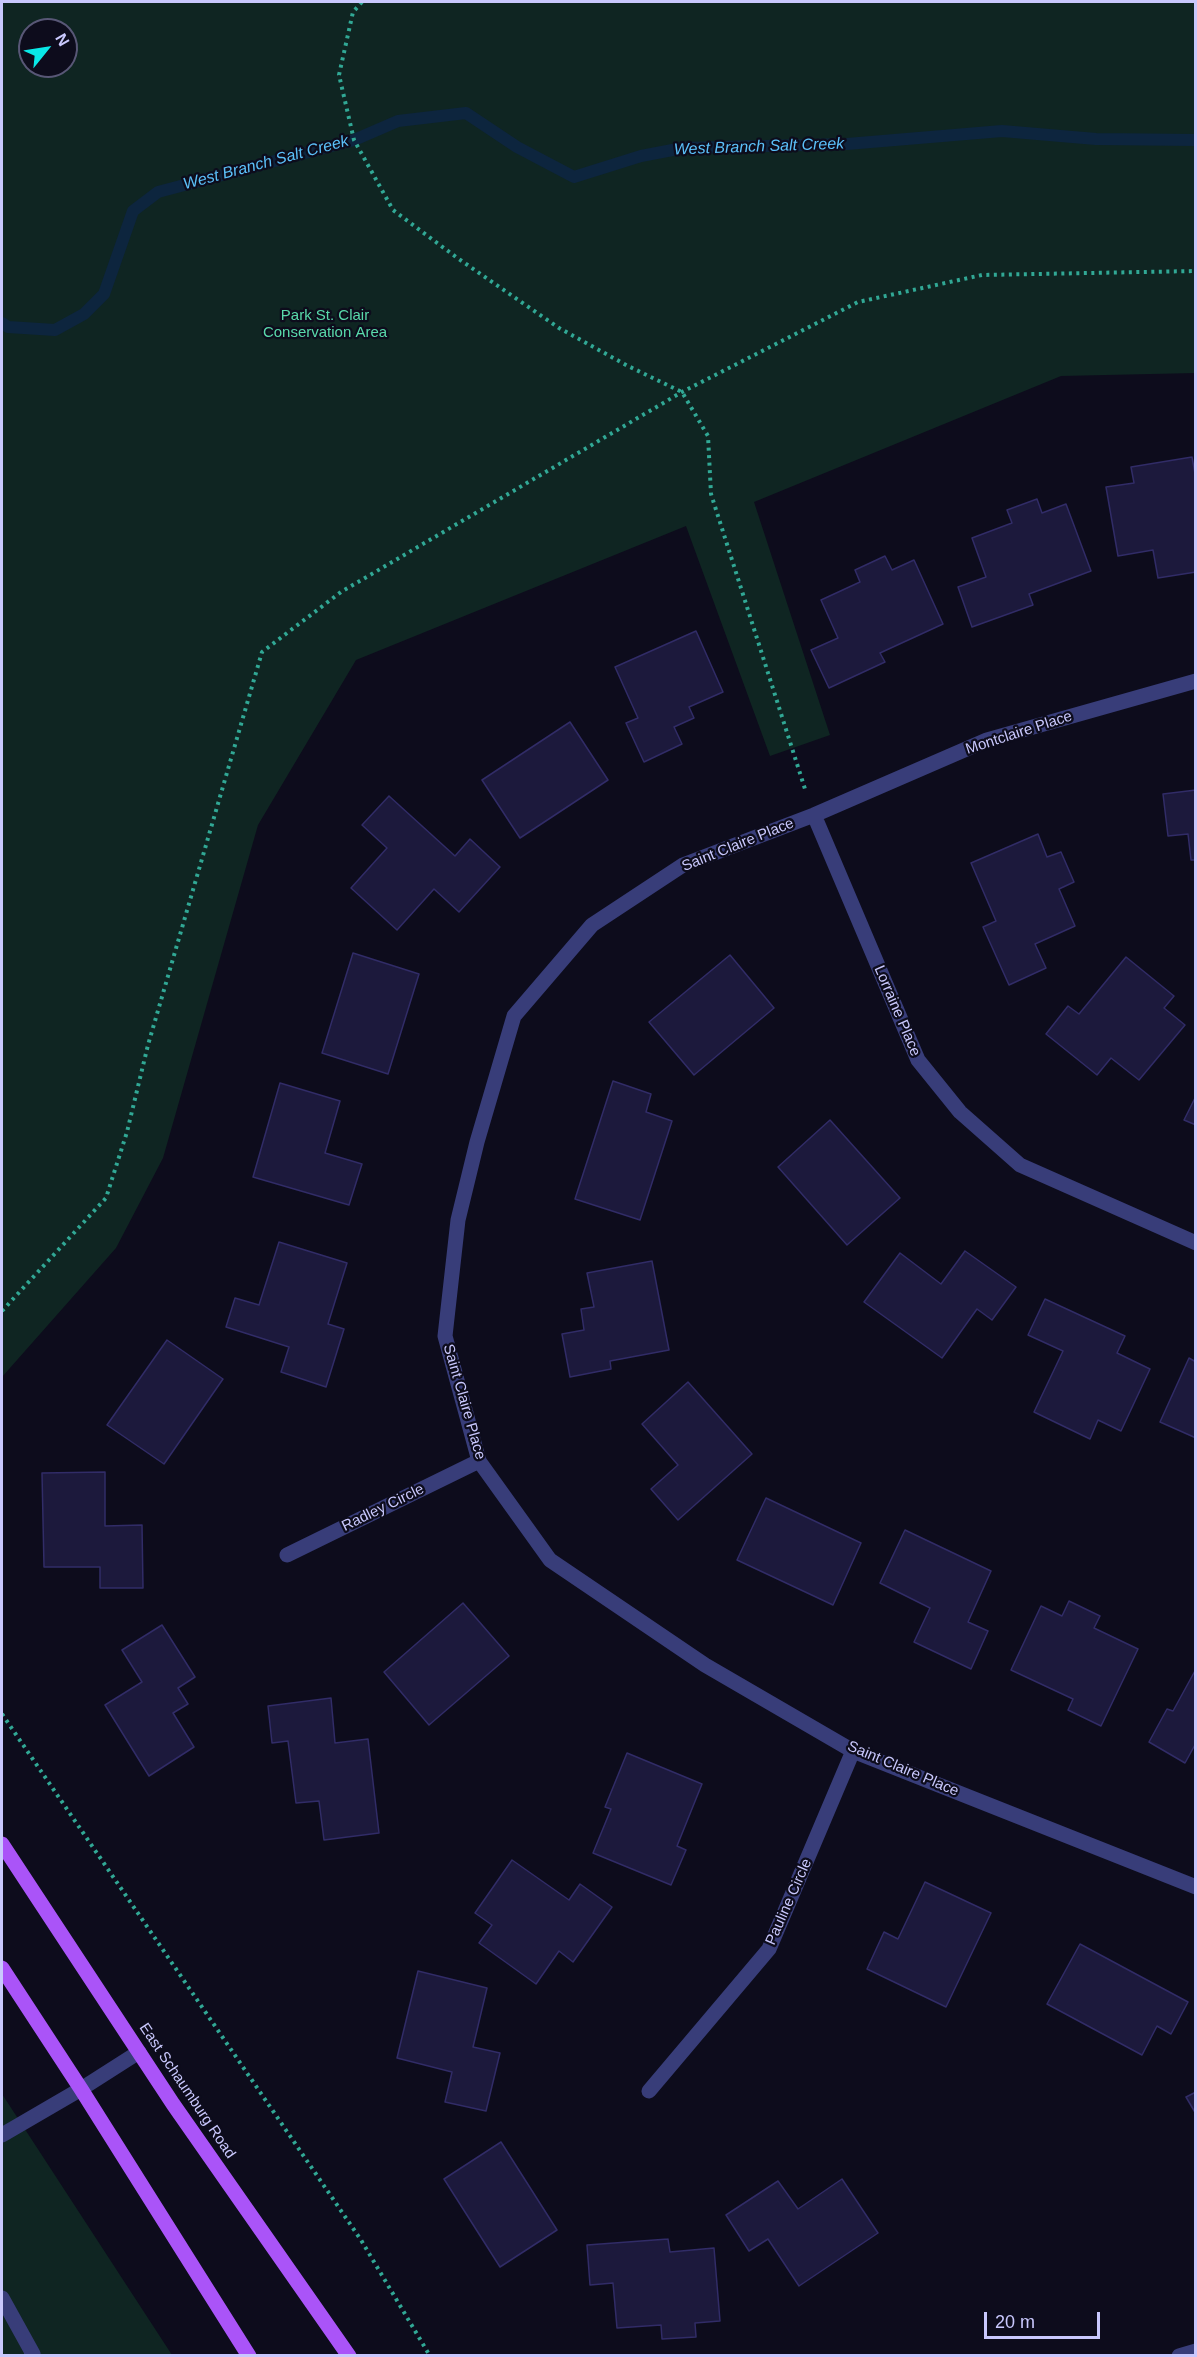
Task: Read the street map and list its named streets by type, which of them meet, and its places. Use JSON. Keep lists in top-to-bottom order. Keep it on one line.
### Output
{"streets":{"main road":["East Schaumburg Road"],"street":["Montclaire Place","Saint Claire Place","Lorraine Place","Radley Circle","Pauline Circle"]},"crossings":[["Montclaire Place","Saint Claire Place"],["Montclaire Place","Lorraine Place"],["Saint Claire Place","Lorraine Place"],["Saint Claire Place","Radley Circle"],["Saint Claire Place","Pauline Circle"]],"water":["West Branch Salt Creek"],"parks":["Park St. Clair Conservation Area"],"scale_bar":"20 m","north":"top right"}
